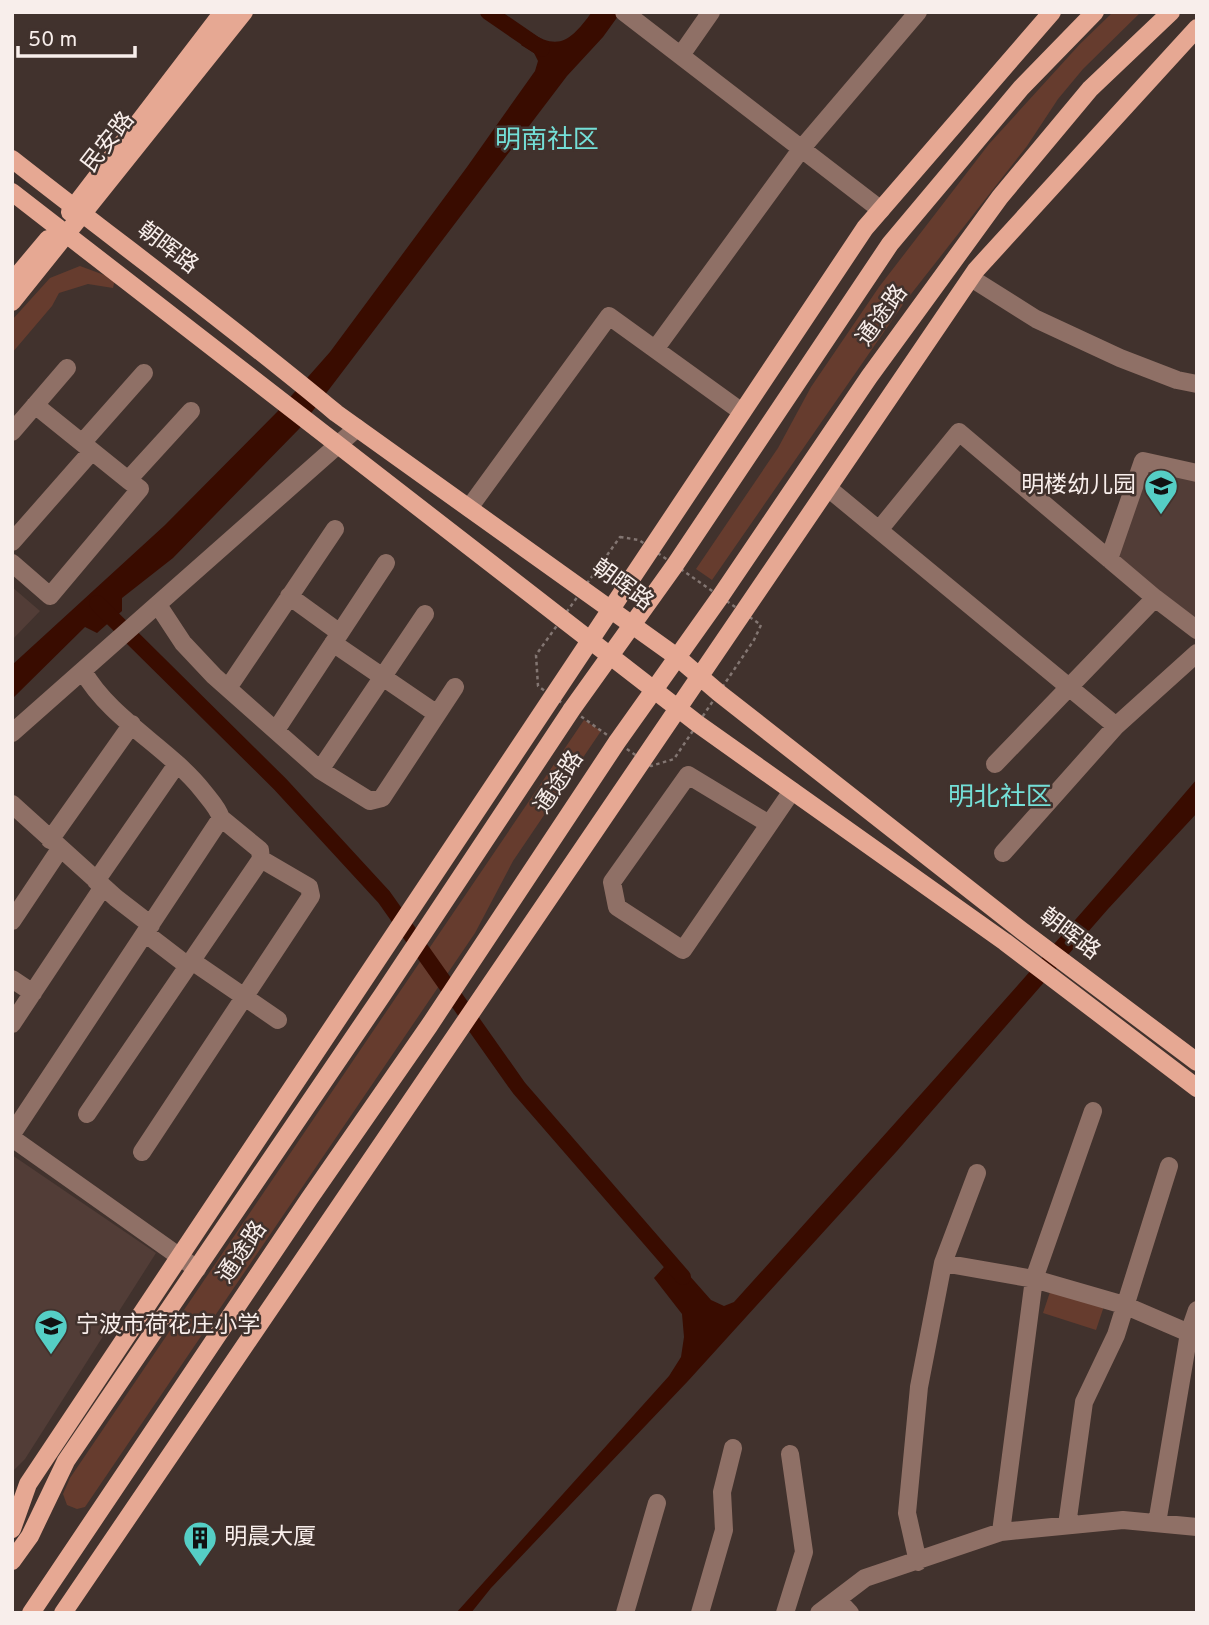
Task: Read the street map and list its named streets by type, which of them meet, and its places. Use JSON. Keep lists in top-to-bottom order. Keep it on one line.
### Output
{"streets":{"main road":["民安路","朝晖路","通途路"]},"crossings":[["民安路","朝晖路"],["朝晖路","通途路"]],"districts":["明南社区","明北社区"],"places":{"school or university":["明楼幼儿园","宁波市荷花庄小学"],"building":["明晨大厦"]},"scale_bar":"50 m"}
